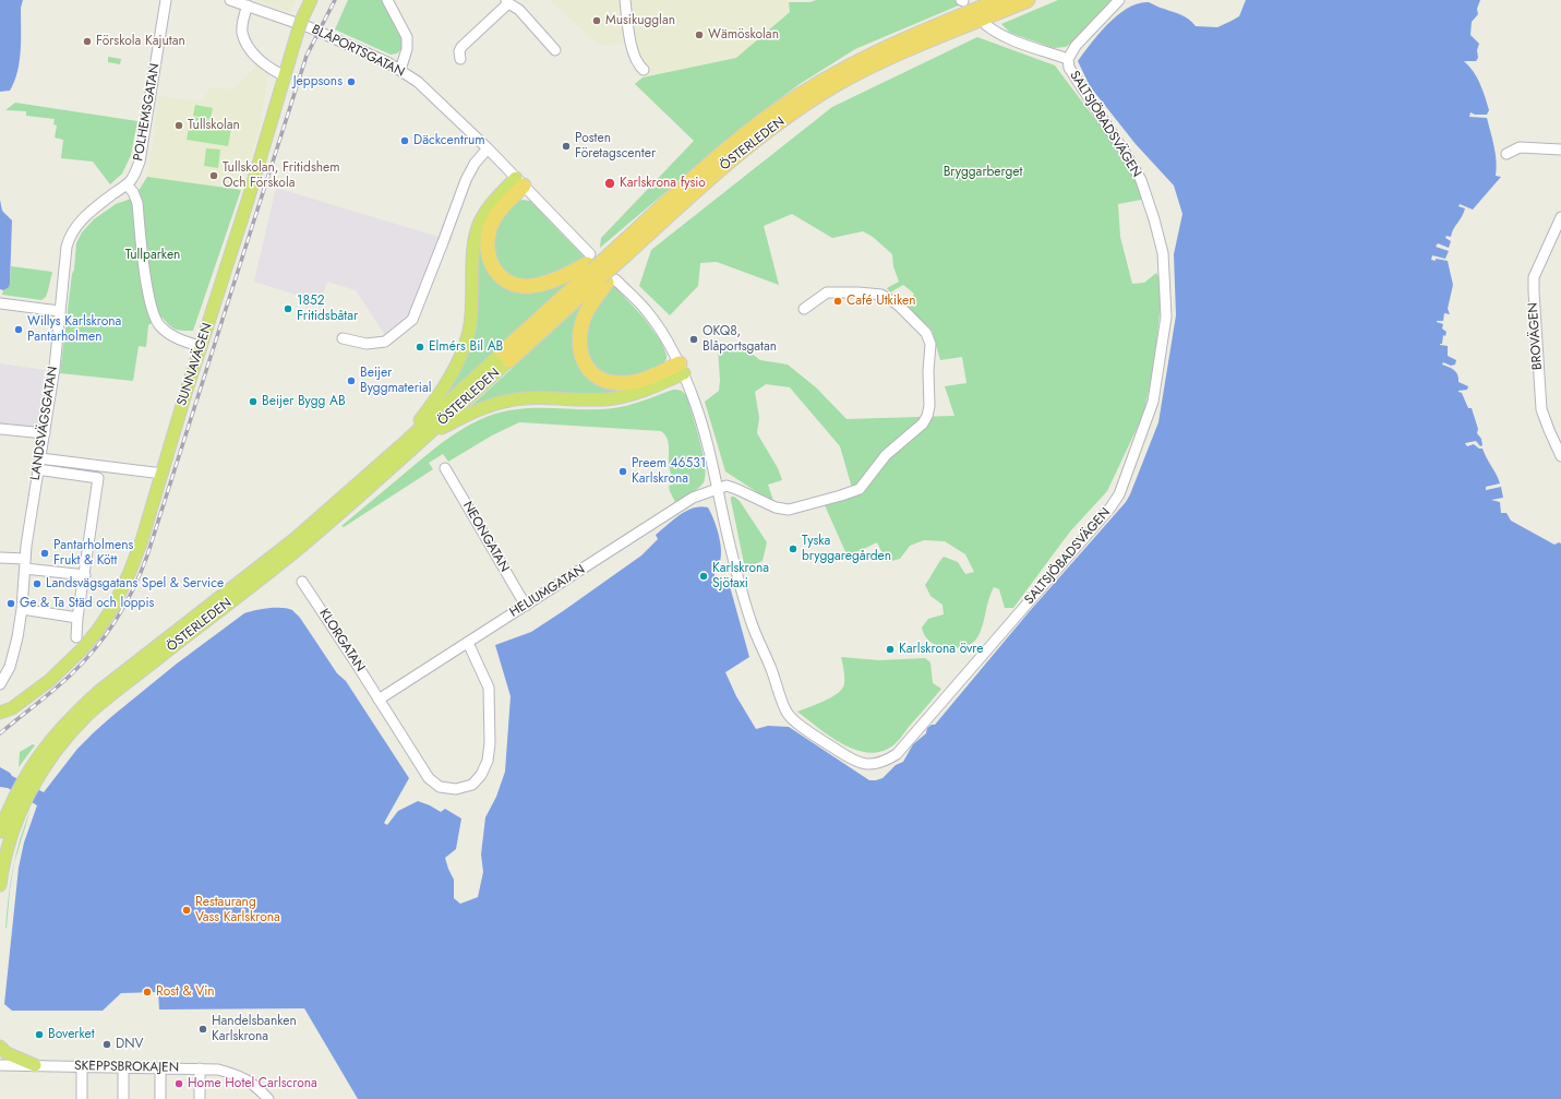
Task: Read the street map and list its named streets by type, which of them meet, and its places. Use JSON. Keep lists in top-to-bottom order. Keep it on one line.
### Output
{"streets":{"highway":["ÖSTERLEDEN"],"main road":["SUNNAVÄGEN"],"street":["BLÅPORTSGATAN","POLHEMSGATAN","SALTSJÖBADSVÄGEN","BROVÄGEN","LANDSVÄGSGATAN","NEONGATAN","HELIUMGATAN","KLORGATAN","SKEPPSBROKAJEN"]},"crossings":[["BLÅPORTSGATAN","SALTSJÖBADSVÄGEN"],["BLÅPORTSGATAN","ÖSTERLEDEN"],["BLÅPORTSGATAN","HELIUMGATAN"],["POLHEMSGATAN","LANDSVÄGSGATAN"],["SALTSJÖBADSVÄGEN","HELIUMGATAN"],["NEONGATAN","HELIUMGATAN"],["HELIUMGATAN","KLORGATAN"]],"parks":["Bryggarberget","Tullparken"],"places":["Musikugglan","Wämöskolan","Förskola Kajutan","Jeppsons","Tullskolan","Däckcentrum","Posten Företagscenter","Tullskolan, Fritidshem Och Förskola","Karlskrona fysio","Café Utkiken","1852 Fritidsbåtar","Willys Karlskrona Pantarholmen","OKQ8, Blåportsgatan","Elmérs Bil AB","Beijer Byggmaterial","Beijer Bygg AB","Preem 46531 Karlskrona","Tyska bryggaregården","Pantarholmens Frukt & Kött","Karlskrona Sjötaxi","Landsvägsgatans Spel & Service","Ge & Ta Städ och loppis","Karlskrona övre","Restaurang Vass Karlskrona","Rost & Vin","Handelsbanken Karlskrona","Boverket","DNV","Home Hotel Carlscrona"]}
